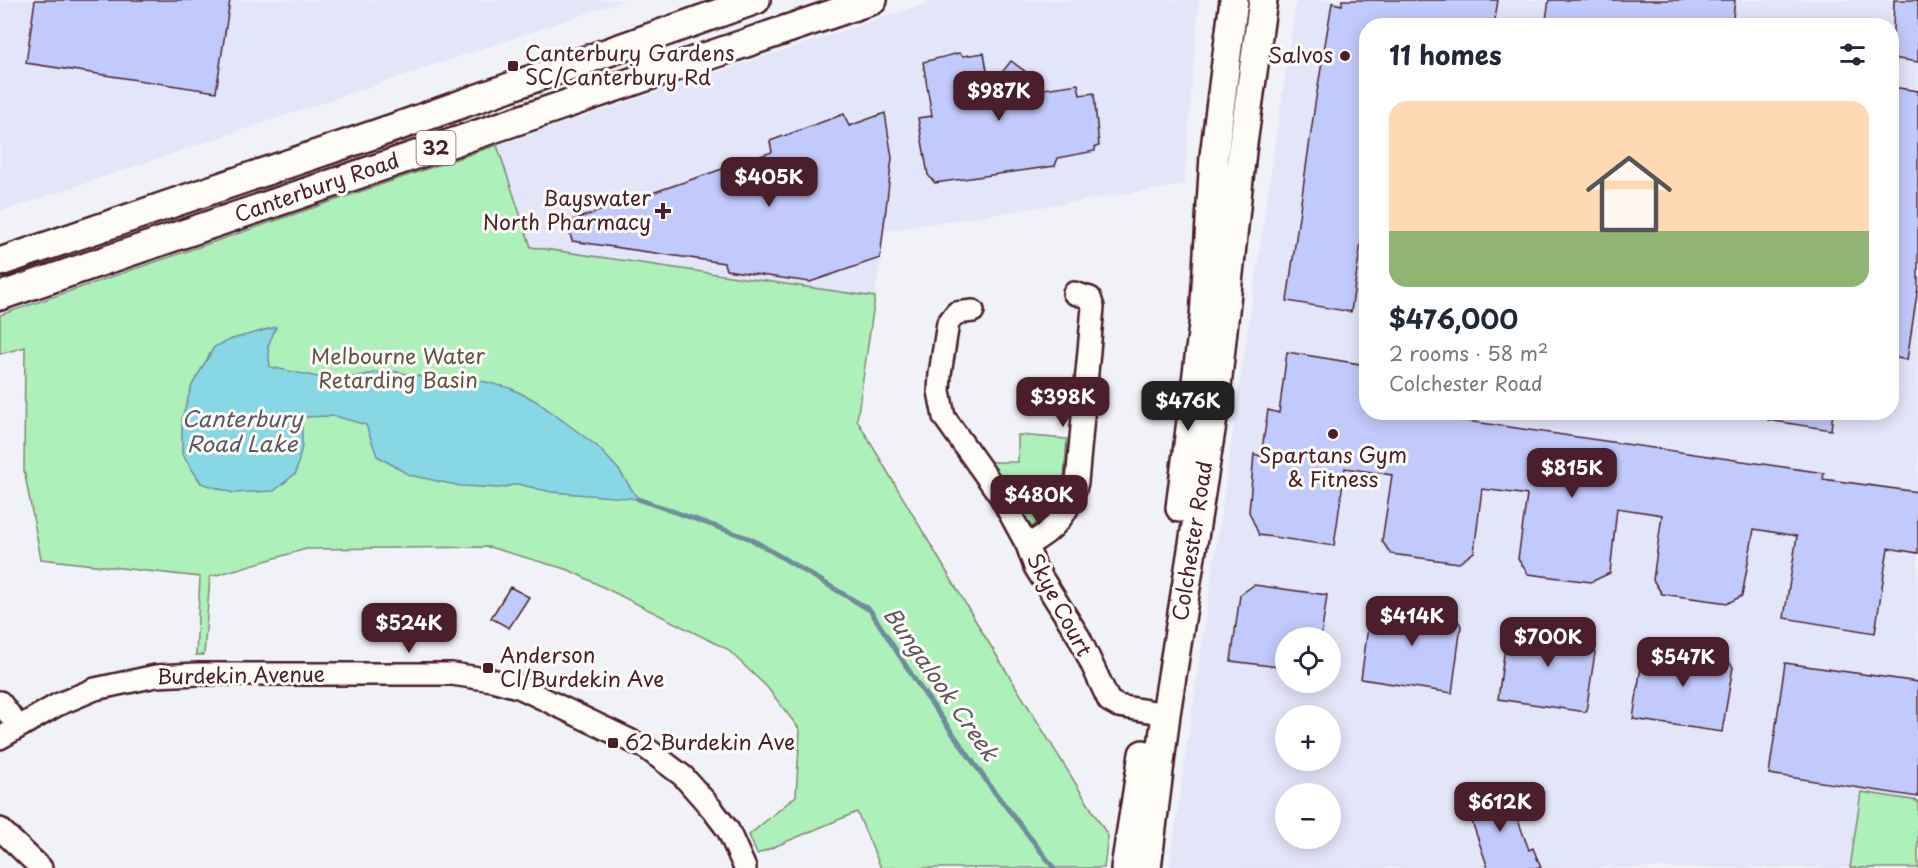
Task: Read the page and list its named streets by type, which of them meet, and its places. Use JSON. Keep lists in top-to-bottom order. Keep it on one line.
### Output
{"streets":{"main road":["32","Canterbury Road","Colchester Road"],"street":["Skye Court","Burdekin Avenue"]},"crossings":[["Colchester Road","Skye Court"]],"water":["Canterbury Road Lake","Bungalook Creek"],"parks":["Melbourne Water Retarding Basin"],"places":{"other":["Salvos","Spartans Gym & Fitness"],"transit":["Canterbury Gardens SC/Canterbury Rd","Anderson Cl/Burdekin Ave","62 Burdekin Ave"],"health":["Bayswater North Pharmacy"]},"page":{"heading":"11 homes","price":["$987K","$405K","$398K","$476K","$815K","$480K","$414K","$524K","$700K","$547K","$612K"],"list":[{"name":"$476,000","note":"2 rooms · 58 m² · Colchester Road"}],"map_buttons":["+","−"]}}
